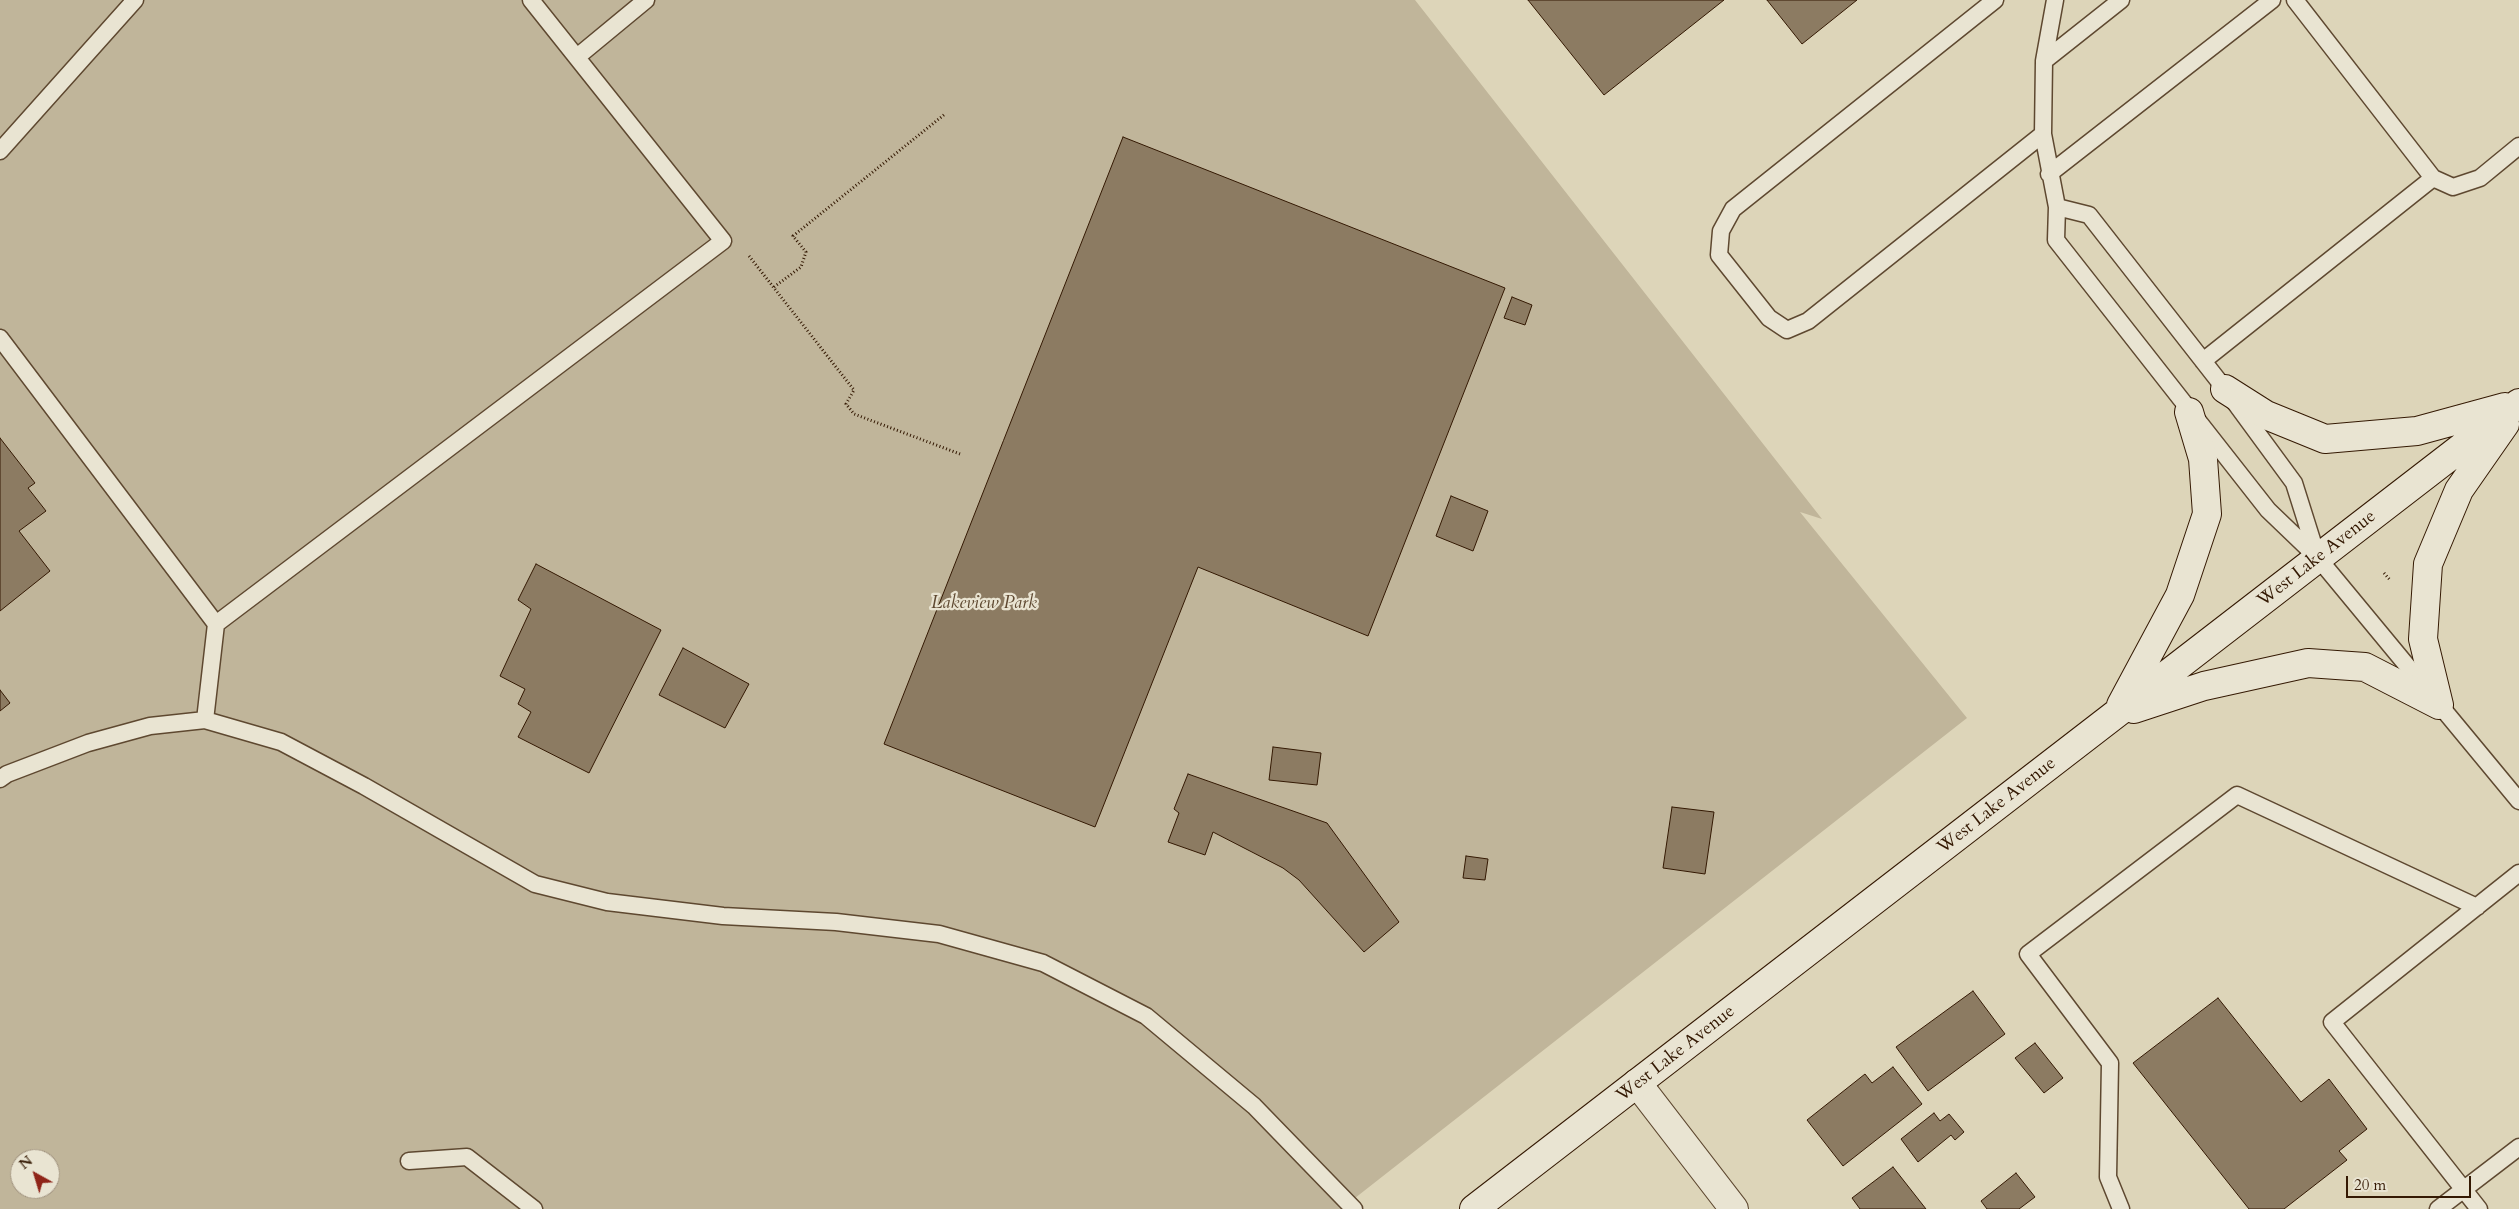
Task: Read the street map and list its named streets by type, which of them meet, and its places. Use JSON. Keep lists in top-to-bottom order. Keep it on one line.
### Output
{"streets":{"main road":["West Lake Avenue"]},"parks":["Lakeview Park"],"scale_bar":"20 m","north":"top left"}
